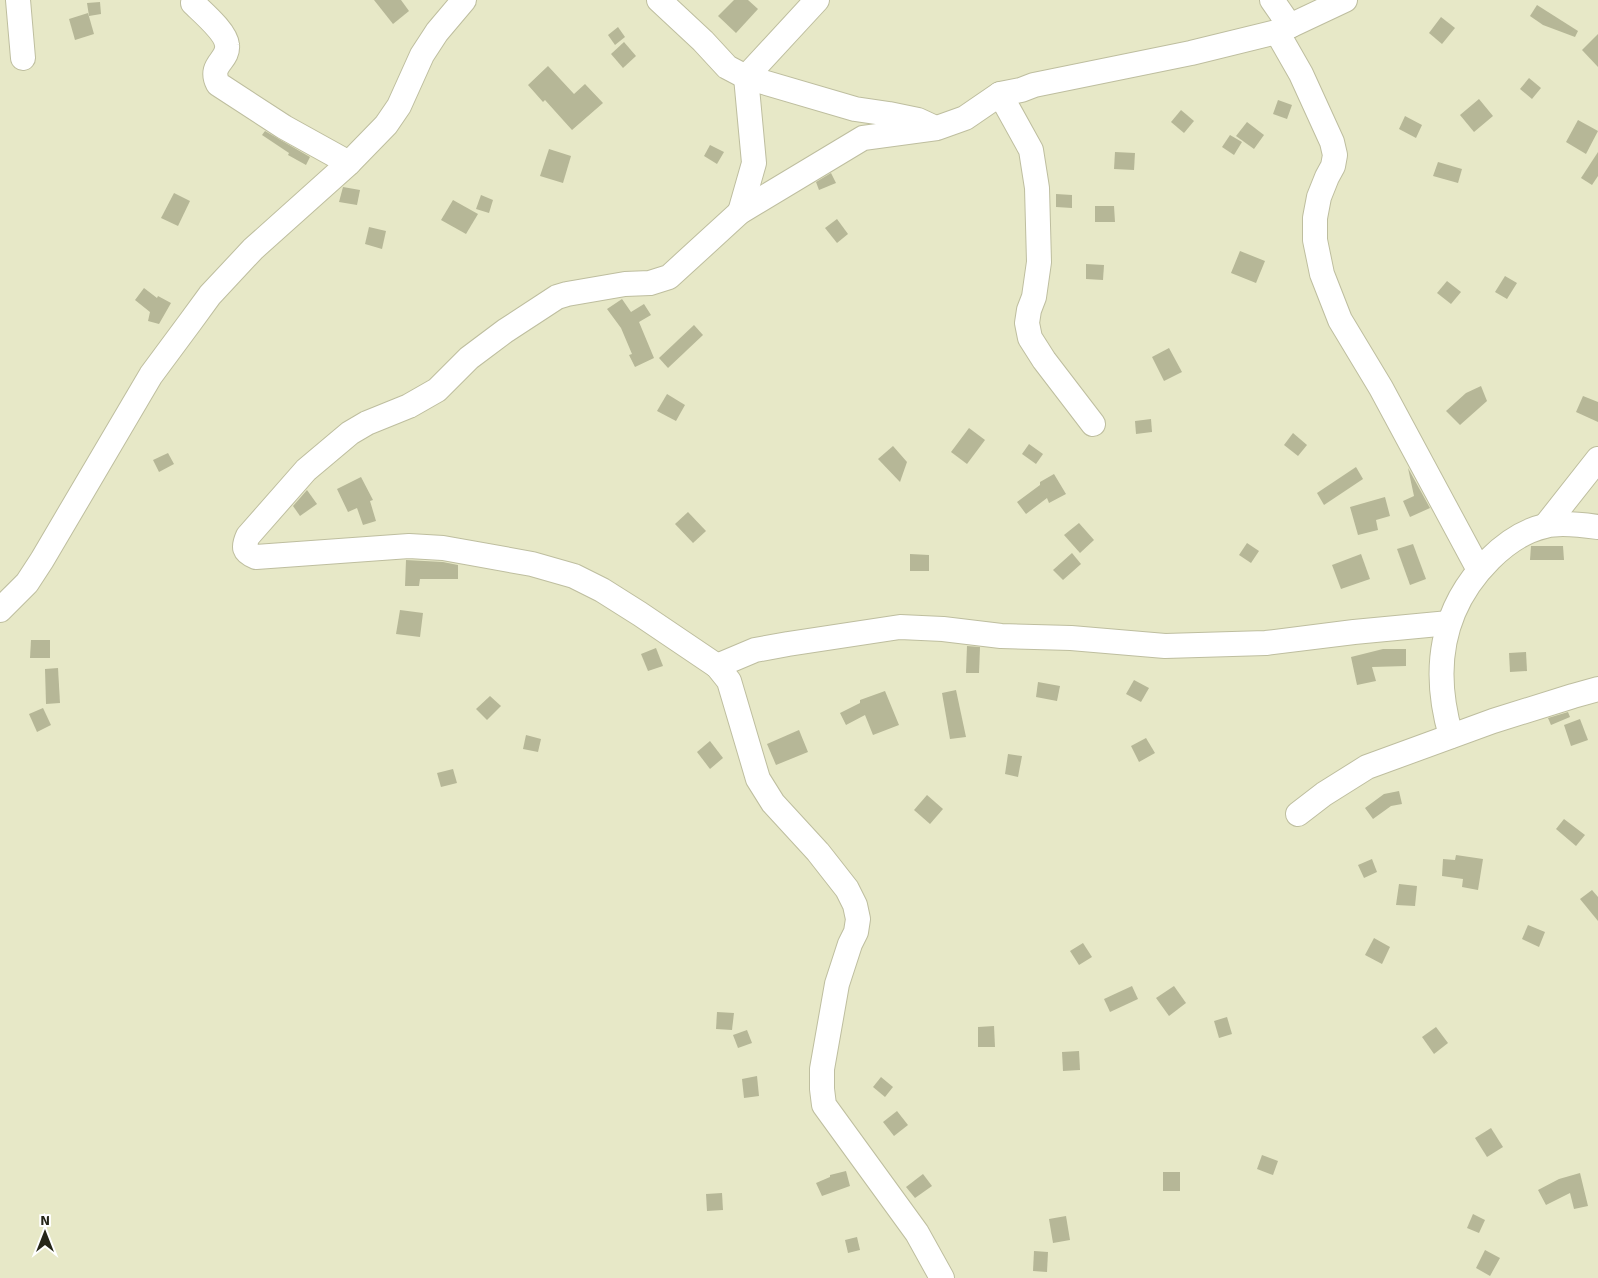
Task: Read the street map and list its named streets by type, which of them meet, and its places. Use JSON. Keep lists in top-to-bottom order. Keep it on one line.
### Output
{"north":"top"}
